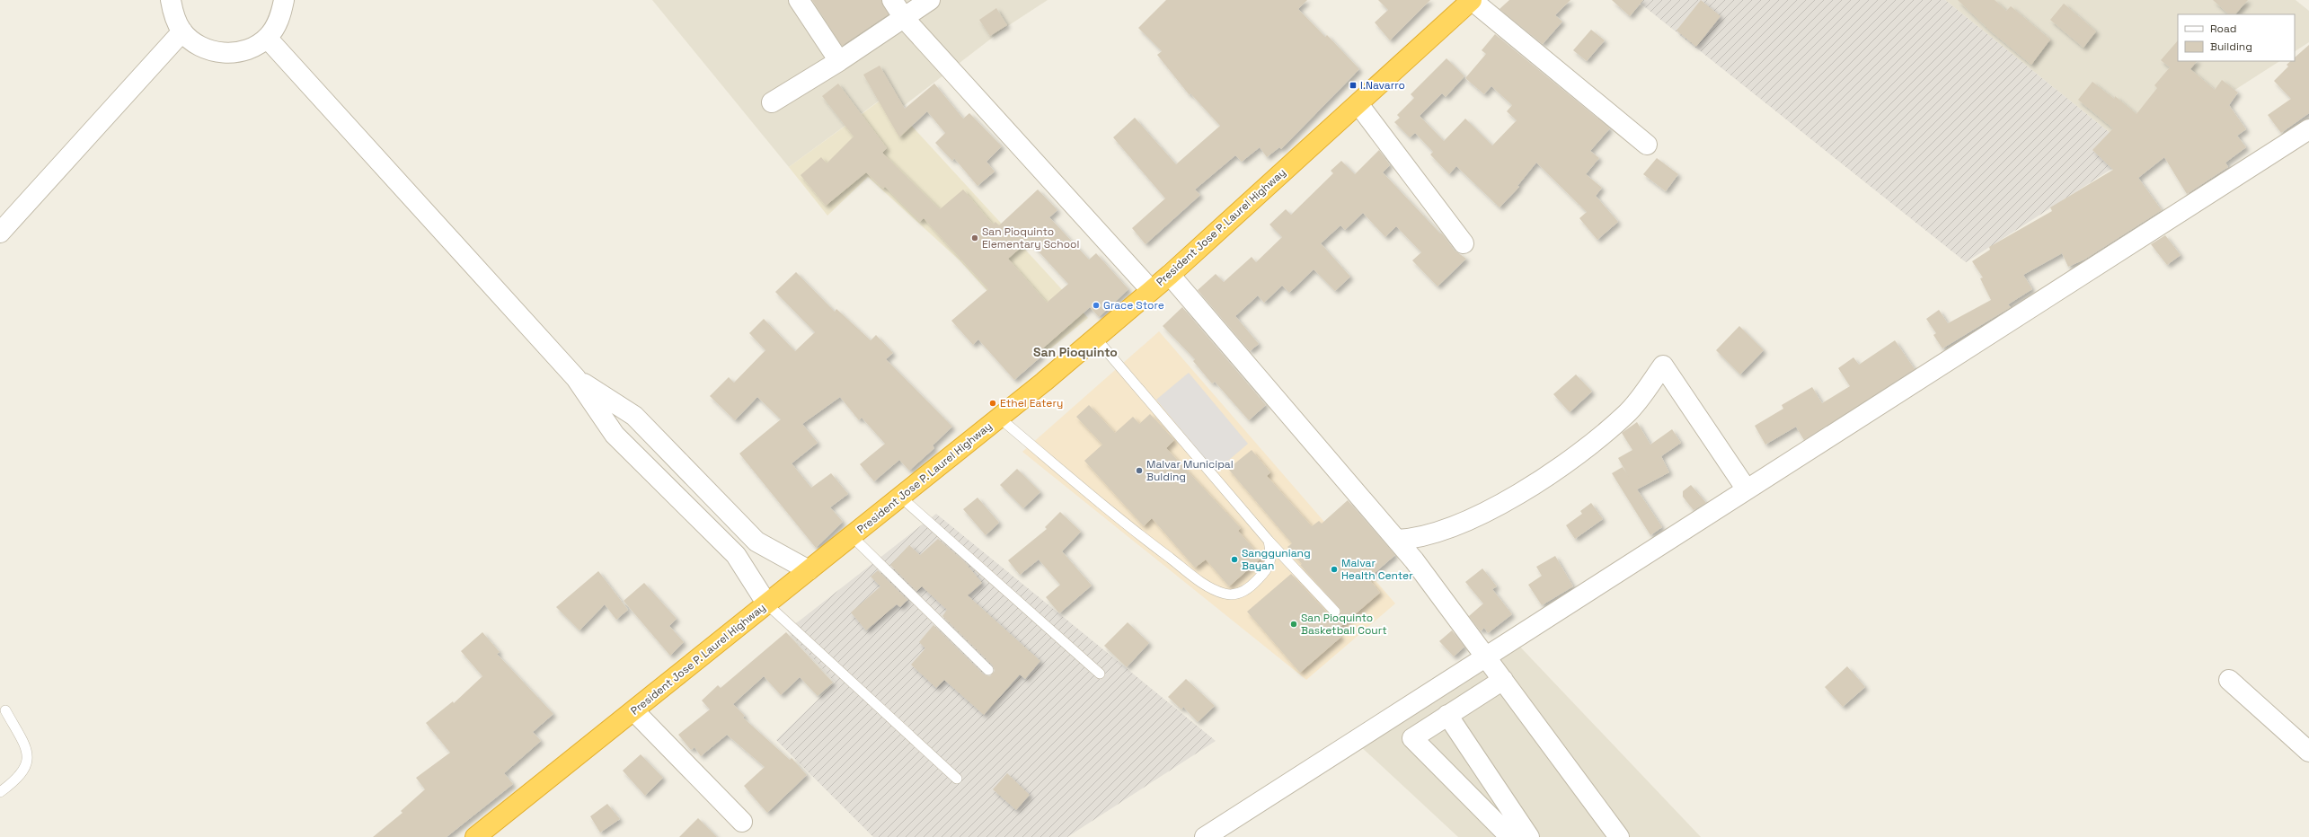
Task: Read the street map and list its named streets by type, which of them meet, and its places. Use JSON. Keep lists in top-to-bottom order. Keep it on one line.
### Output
{"streets":{"highway":["President Jose P. Laurel Highway"]},"districts":["San Pioquinto"],"places":{"transit":["I.Navarro"],"other":["San Pioquinto Elementary School","Grace Store","Ethel Eatery","Malvar Municipal Bulding","Sangguniang Bayan","Malvar Health Center","San Pioquinto Basketball Court"]},"legend":["Road","Building"]}
